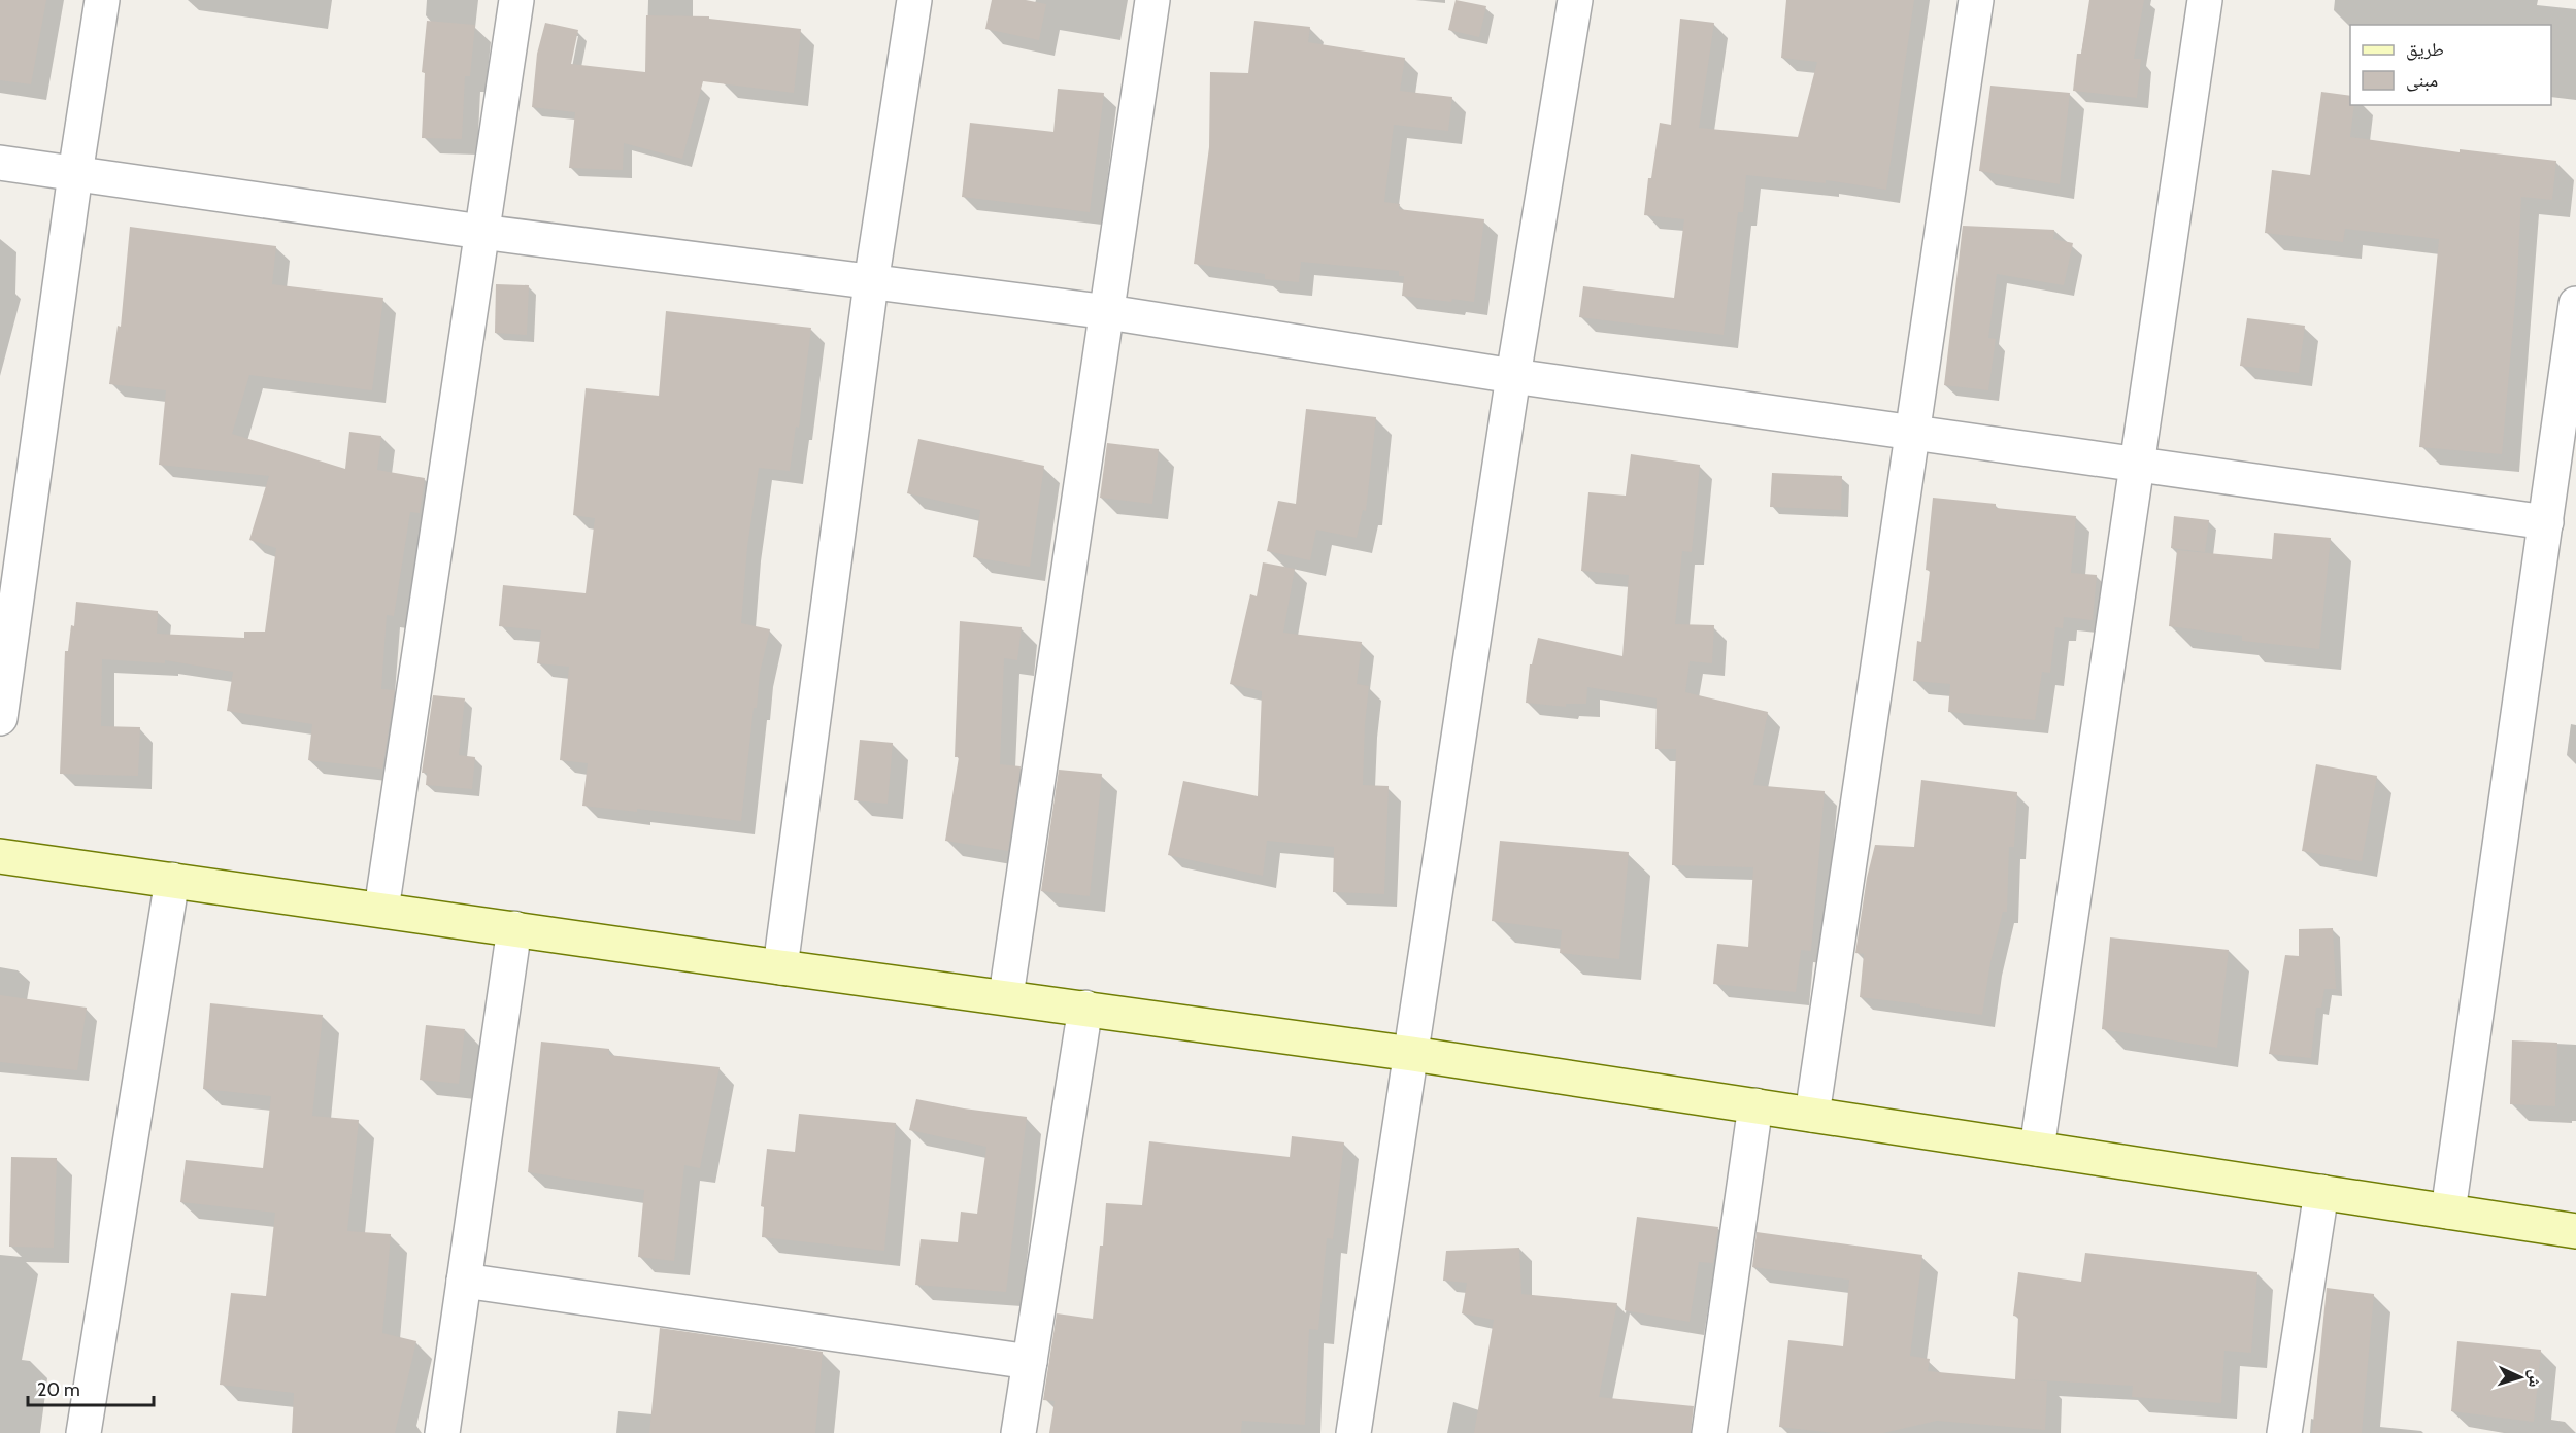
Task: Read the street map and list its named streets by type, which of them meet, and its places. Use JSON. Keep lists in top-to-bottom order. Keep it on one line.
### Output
{"legend":["طريق","مبنى"],"scale_bar":"20 m","north":"right"}
